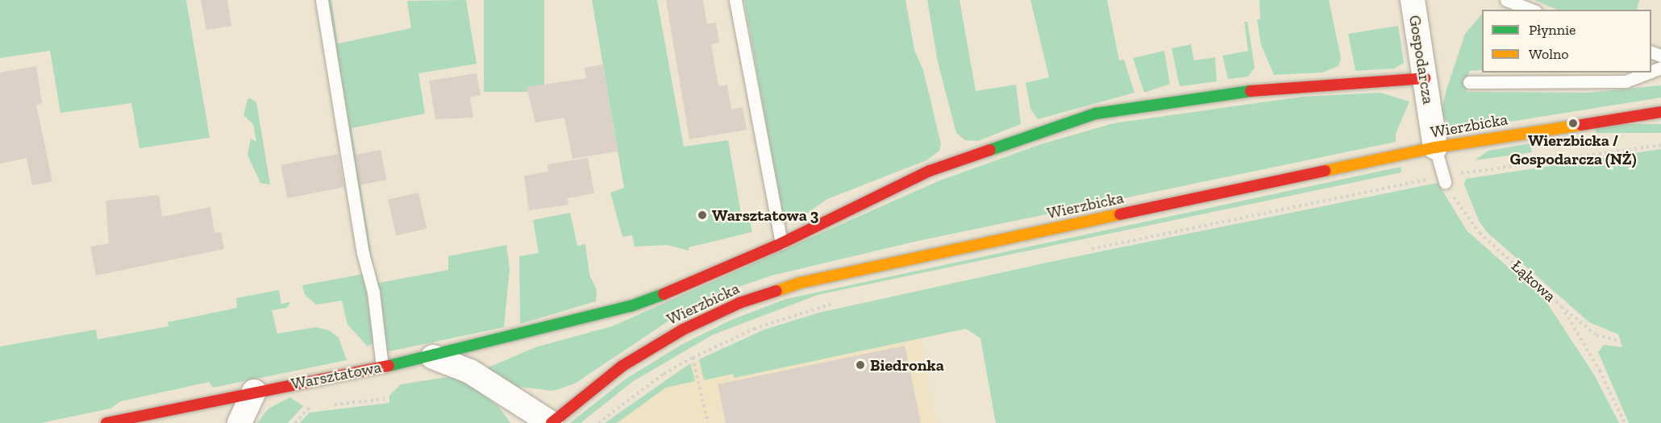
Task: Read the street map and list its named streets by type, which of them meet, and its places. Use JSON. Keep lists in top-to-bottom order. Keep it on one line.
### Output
{"streets":{"street":["Gospodarcza","Wierzbicka","Warsztatowa"],"path":["Łąkowa"]},"crossings":[["Gospodarcza","Wierzbicka"],["Gospodarcza","Warsztatowa"]],"places":["Wierzbicka / Gospodarcza (NŻ)","Warsztatowa 3","Biedronka"],"legend":["Płynnie","Wolno"]}
